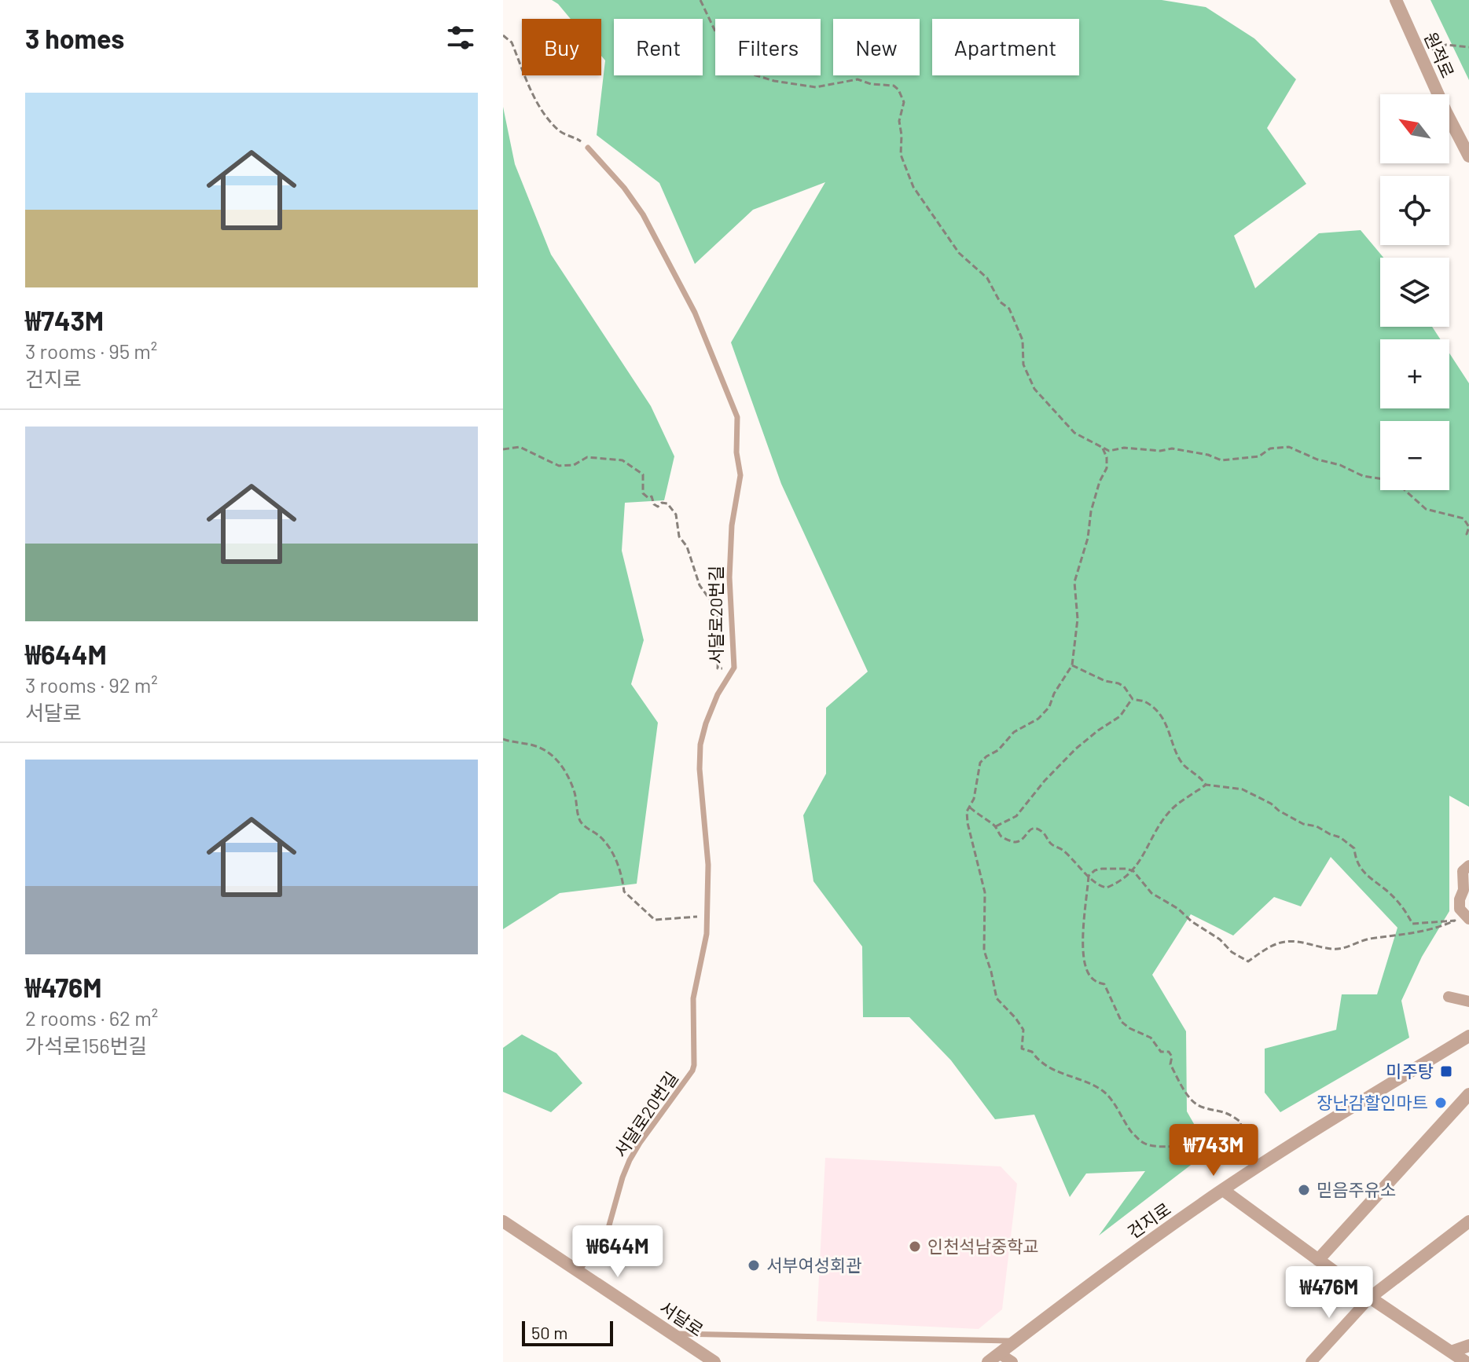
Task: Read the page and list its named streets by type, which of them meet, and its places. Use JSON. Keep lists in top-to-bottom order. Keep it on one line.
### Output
{"streets":{"street":["원적로","건지로","서달로"],"lane":["서달로20번길"]},"crossings":[["서달로20번길","서달로"]],"places":{"transit":["미주탕"],"other":["장난감할인마트","믿음주유소","인천석남중학교","서부여성회관"]},"scale_bar":"50 m","north":"top left","page":{"heading":"3 homes","chip":["Buy","Rent","Filters","New","Apartment"],"list":[{"name":"₩743M","note":"3 rooms · 95 m² · 건지로"},{"name":"₩644M","note":"3 rooms · 92 m² · 서달로"},{"name":"₩476M","note":"2 rooms · 62 m² · 가석로156번길"}],"map_buttons":["+","−"],"price":["₩743M","₩644M","₩476M"],"scale":"50 m"}}
